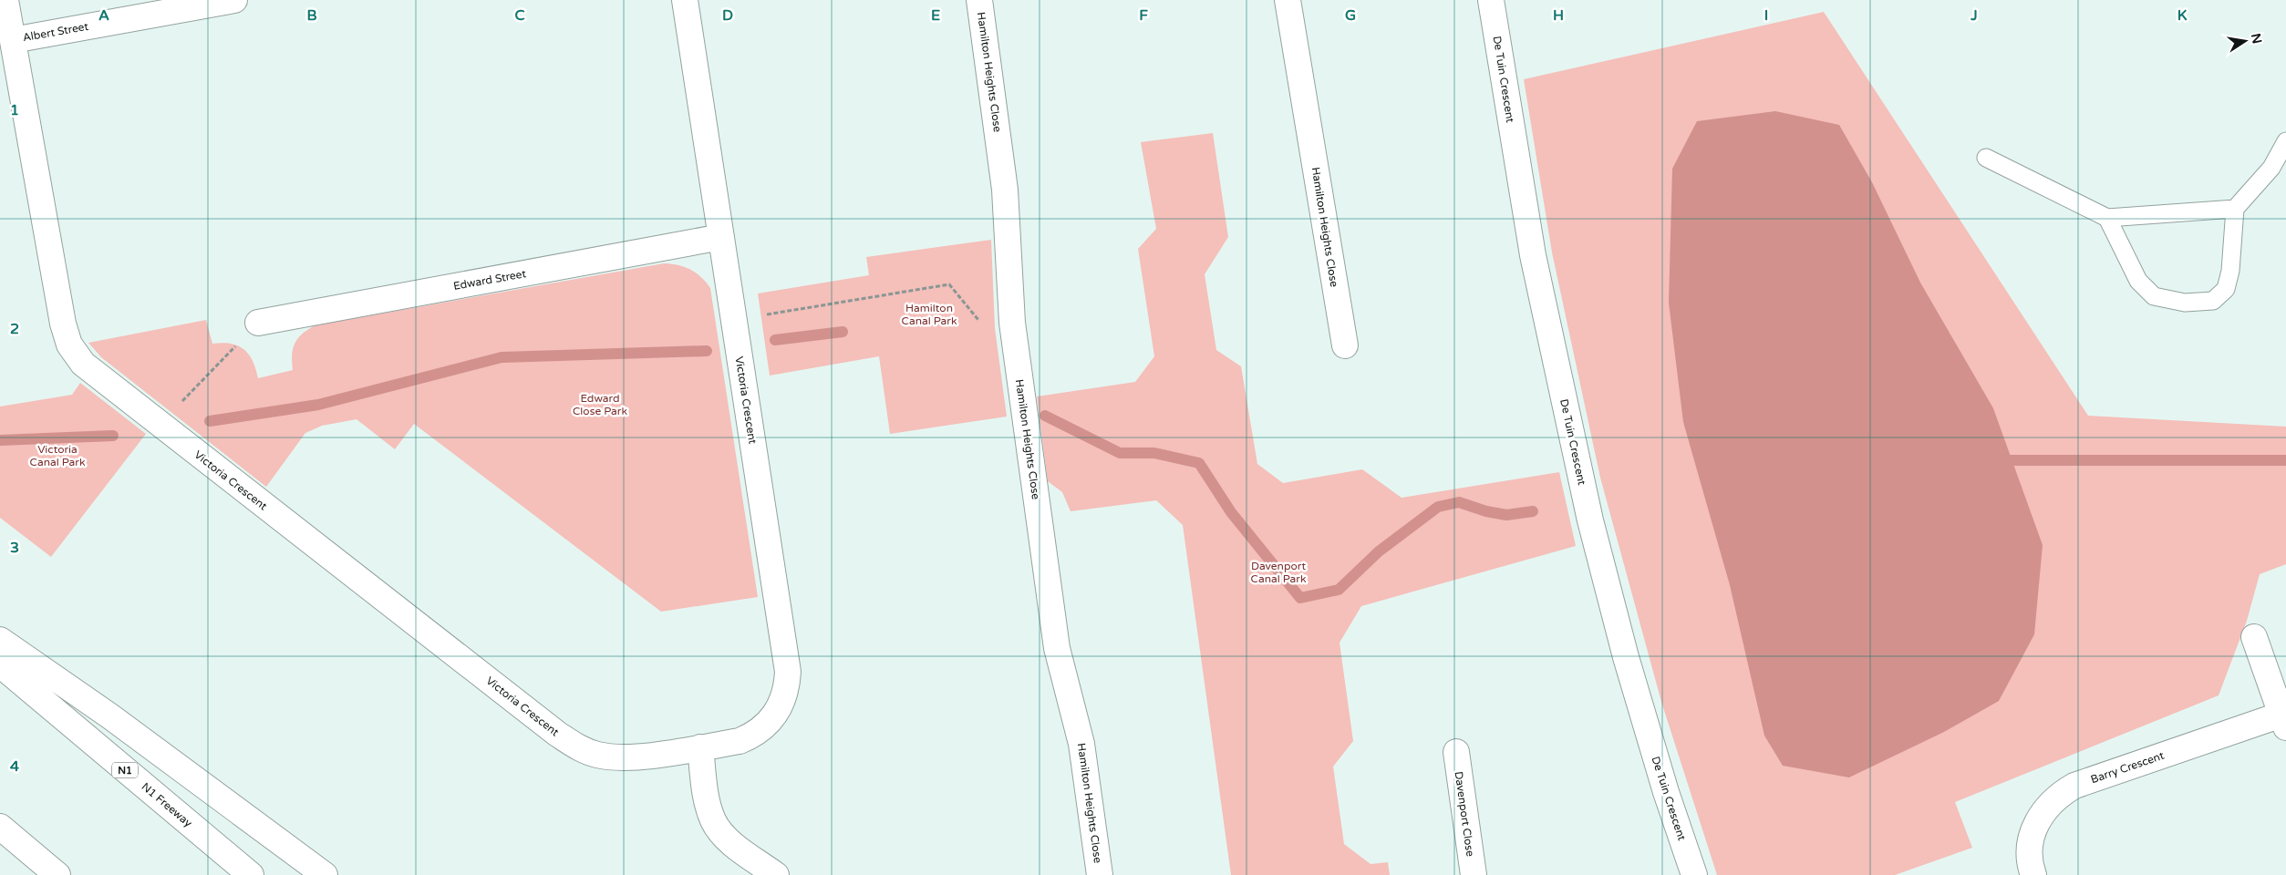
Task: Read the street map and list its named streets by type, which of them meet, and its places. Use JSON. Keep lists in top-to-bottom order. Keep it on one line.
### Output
{"streets":{"main road":["Albert Street","Hamilton Heights Close","De Tuin Crescent","Edward Street","Victoria Crescent","Barry Crescent","N1","N1 Freeway","Davenport Close"]},"crossings":[["Albert Street","Victoria Crescent"],["Edward Street","Victoria Crescent"]],"parks":["Hamilton Canal Park","Edward Close Park","Victoria Canal Park","Davenport Canal Park"],"north":"right","grid":{"columns":["A","B","C","D","E","F","G","H","I","J","K"],"rows":["1","2","3","4"]}}
